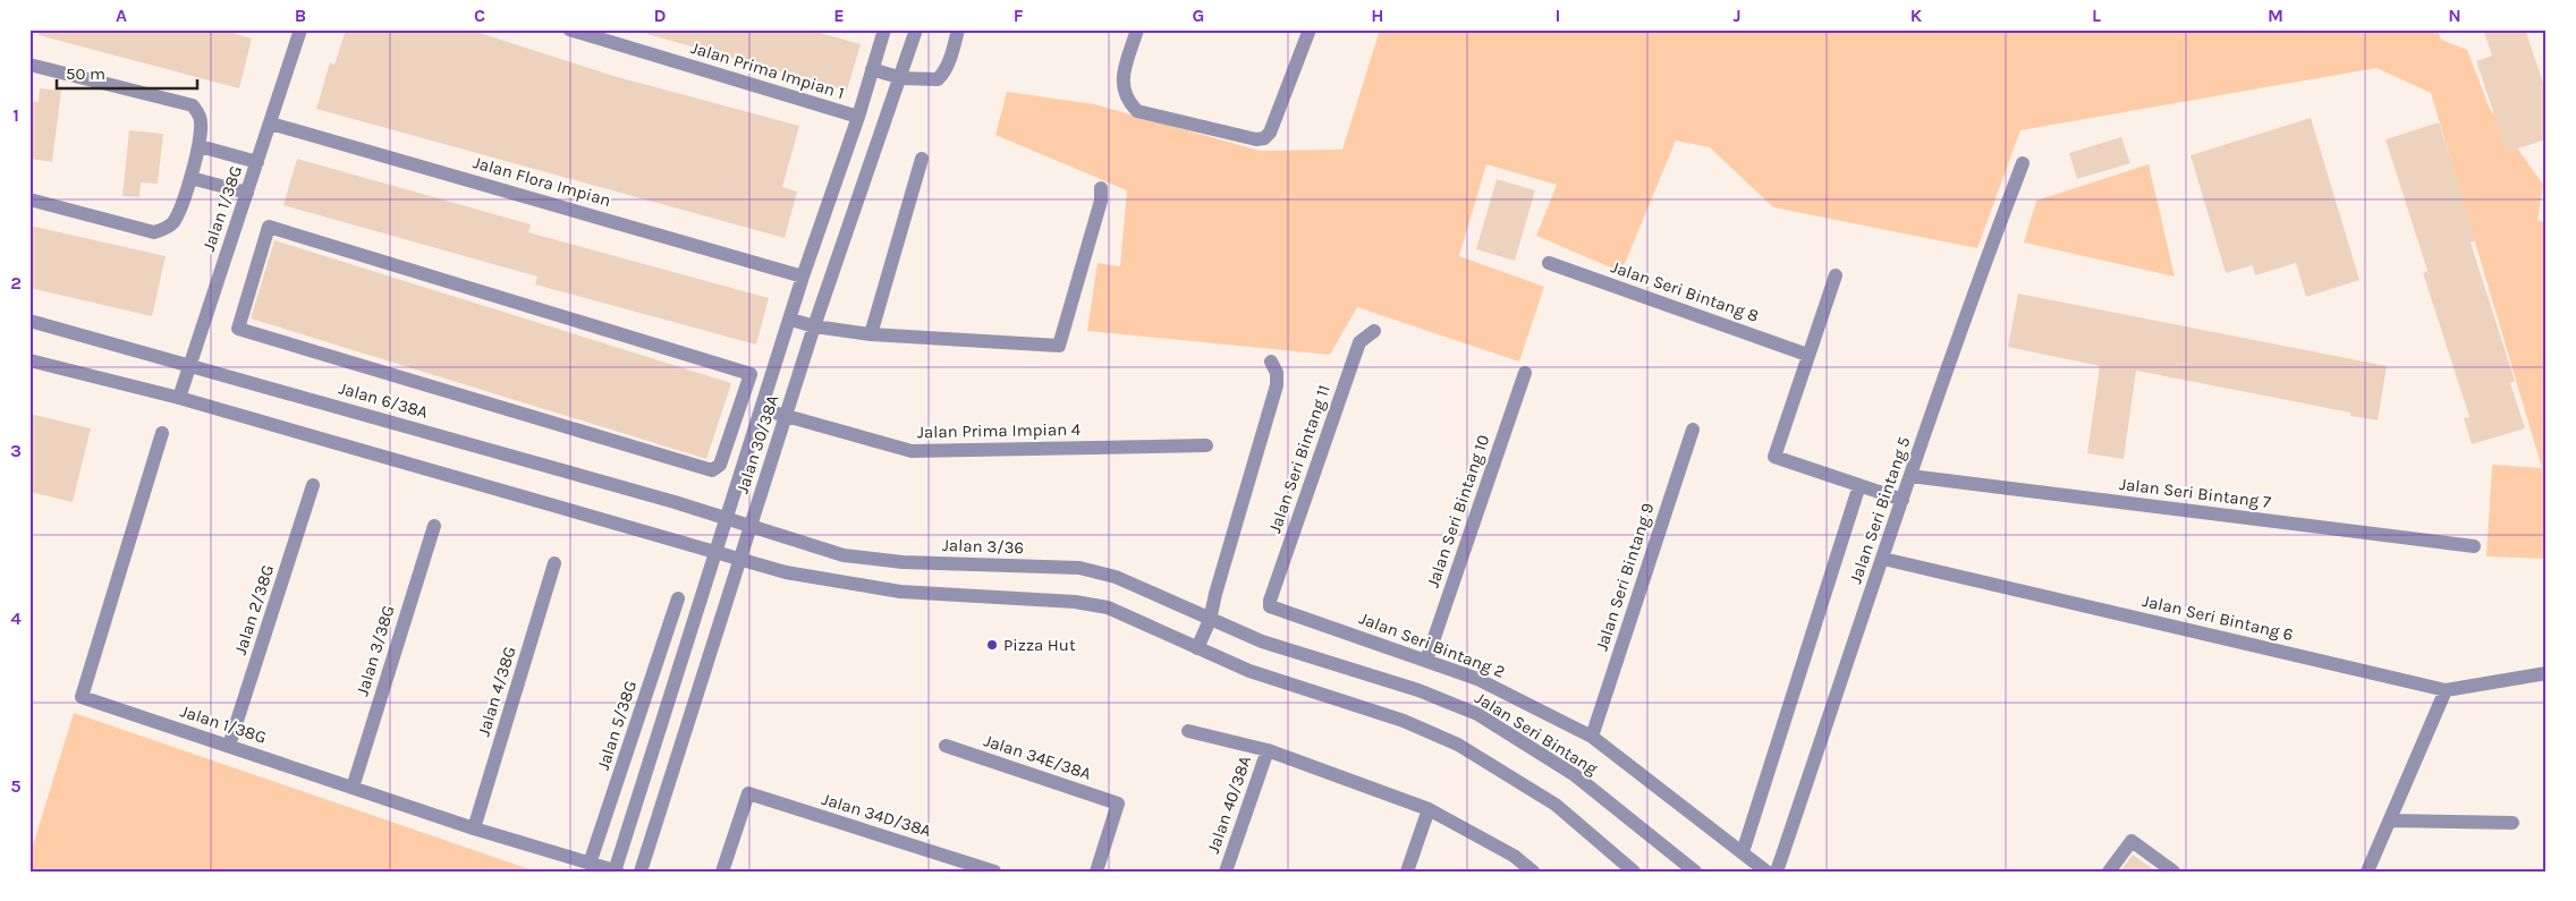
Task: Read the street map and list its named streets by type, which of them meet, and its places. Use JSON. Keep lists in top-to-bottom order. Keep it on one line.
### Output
{"streets":{"street":["Jalan Prima Impian 1","Jalan Flora Impian","Jalan 1/38G","Jalan Seri Bintang 8","Jalan 6/38A","Jalan Prima Impian 4","Jalan 30/38A","Jalan Seri Bintang 11","Jalan Seri Bintang 7","Jalan Seri Bintang 5","Jalan Seri Bintang 10","Jalan 3/36","Jalan Seri Bintang 9","Jalan 2/38G","Jalan Seri Bintang 6","Jalan Seri Bintang 2","Jalan 3/38G","Jalan 4/38G","Jalan 5/38G","Jalan Seri Bintang","Jalan 34E/38A","Jalan 40/38A","Jalan 34D/38A"]},"crossings":[["Jalan Prima Impian 1","Jalan 30/38A"],["Jalan Flora Impian","Jalan 1/38G"],["Jalan Flora Impian","Jalan 30/38A"],["Jalan 1/38G","Jalan 6/38A"],["Jalan 1/38G","Jalan 30/38A"],["Jalan 1/38G","Jalan 2/38G"],["Jalan 1/38G","Jalan 3/38G"],["Jalan 1/38G","Jalan 4/38G"],["Jalan 1/38G","Jalan 5/38G"],["Jalan 6/38A","Jalan 30/38A"],["Jalan 6/38A","Jalan 3/36"],["Jalan Prima Impian 4","Jalan 30/38A"],["Jalan 30/38A","Jalan 3/36"],["Jalan Seri Bintang 11","Jalan Seri Bintang 2"],["Jalan Seri Bintang 7","Jalan Seri Bintang 5"],["Jalan Seri Bintang 5","Jalan Seri Bintang 6"],["Jalan Seri Bintang 10","Jalan Seri Bintang 2"],["Jalan 3/36","Jalan Seri Bintang"],["Jalan Seri Bintang 9","Jalan Seri Bintang 2"]],"places":["Pizza Hut"],"scale_bar":"50 m","grid":{"columns":["A","B","C","D","E","F","G","H","I","J","K","L","M","N"],"rows":["1","2","3","4","5"]}}
